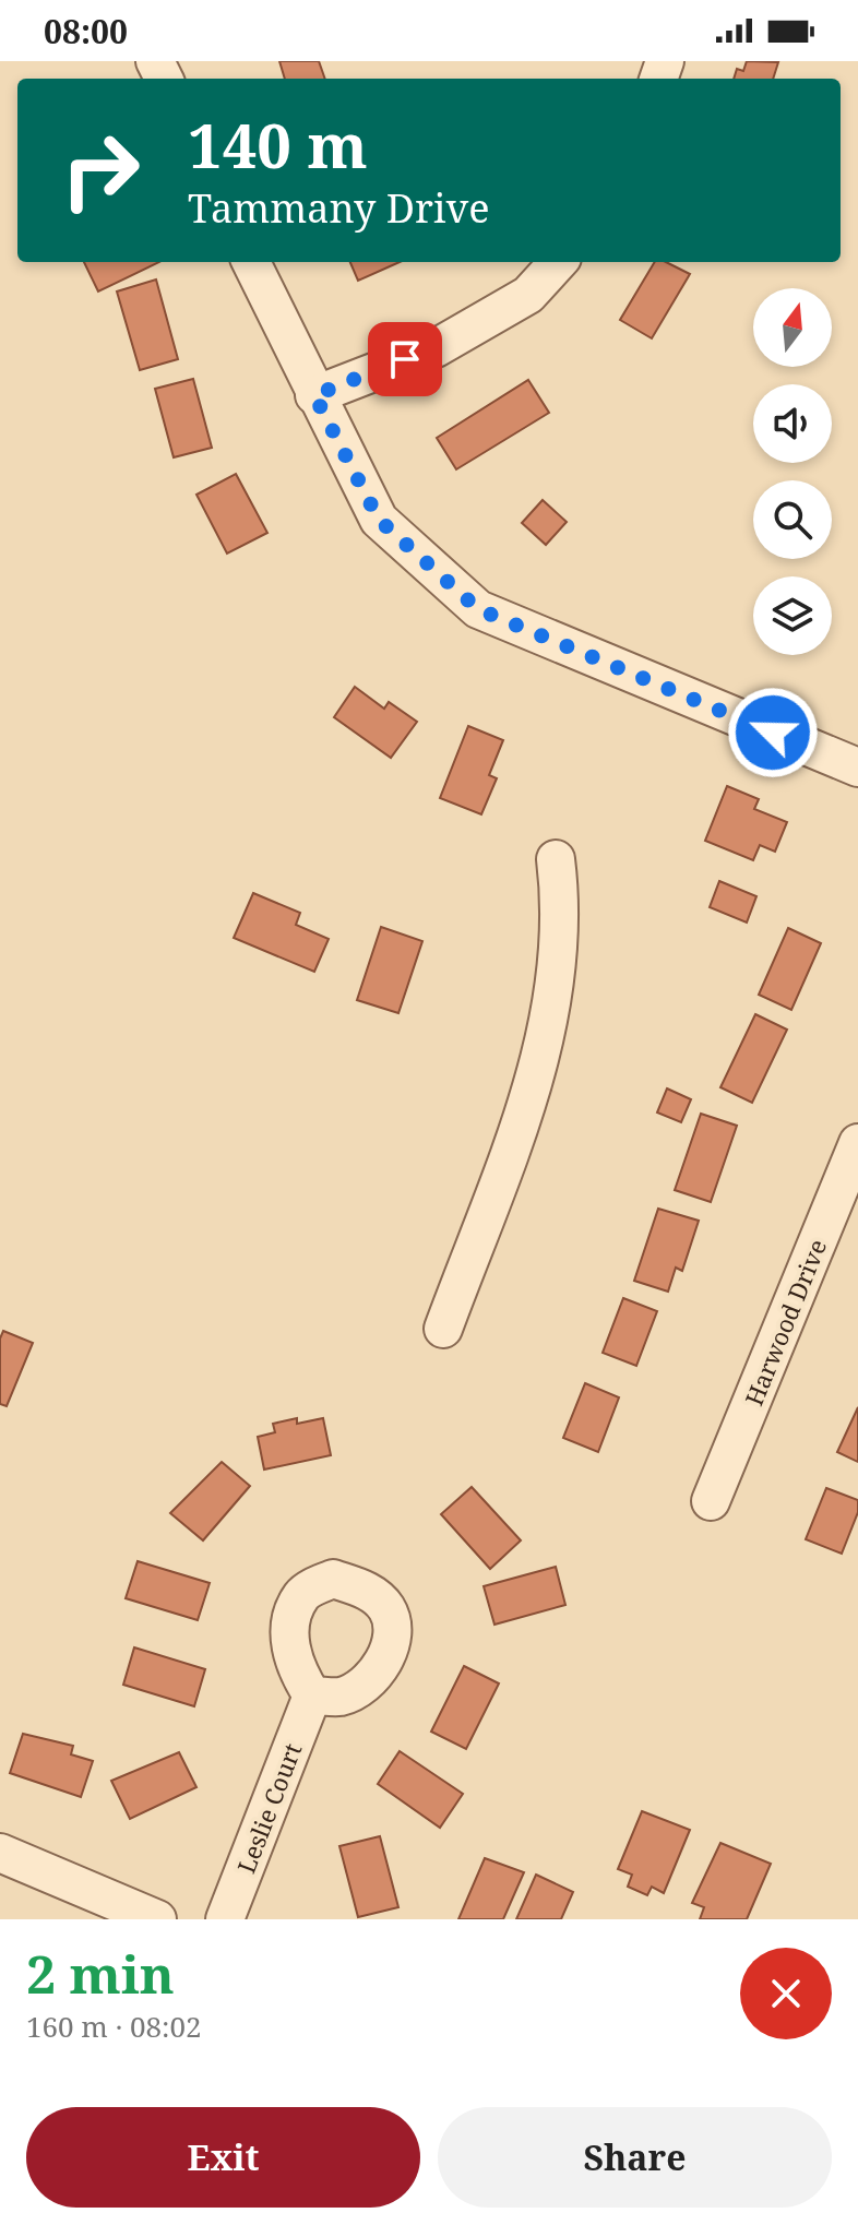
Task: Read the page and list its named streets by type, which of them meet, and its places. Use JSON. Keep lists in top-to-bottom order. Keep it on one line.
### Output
{"streets":{"street":["Harwood Drive","Leslie Court"]},"north":"top","page":{"status":"08:00","turn":["140 m","Tammany Drive"],"heading":["2 min","160 m · 08:02"],"buttons":["Exit","Share"]}}
